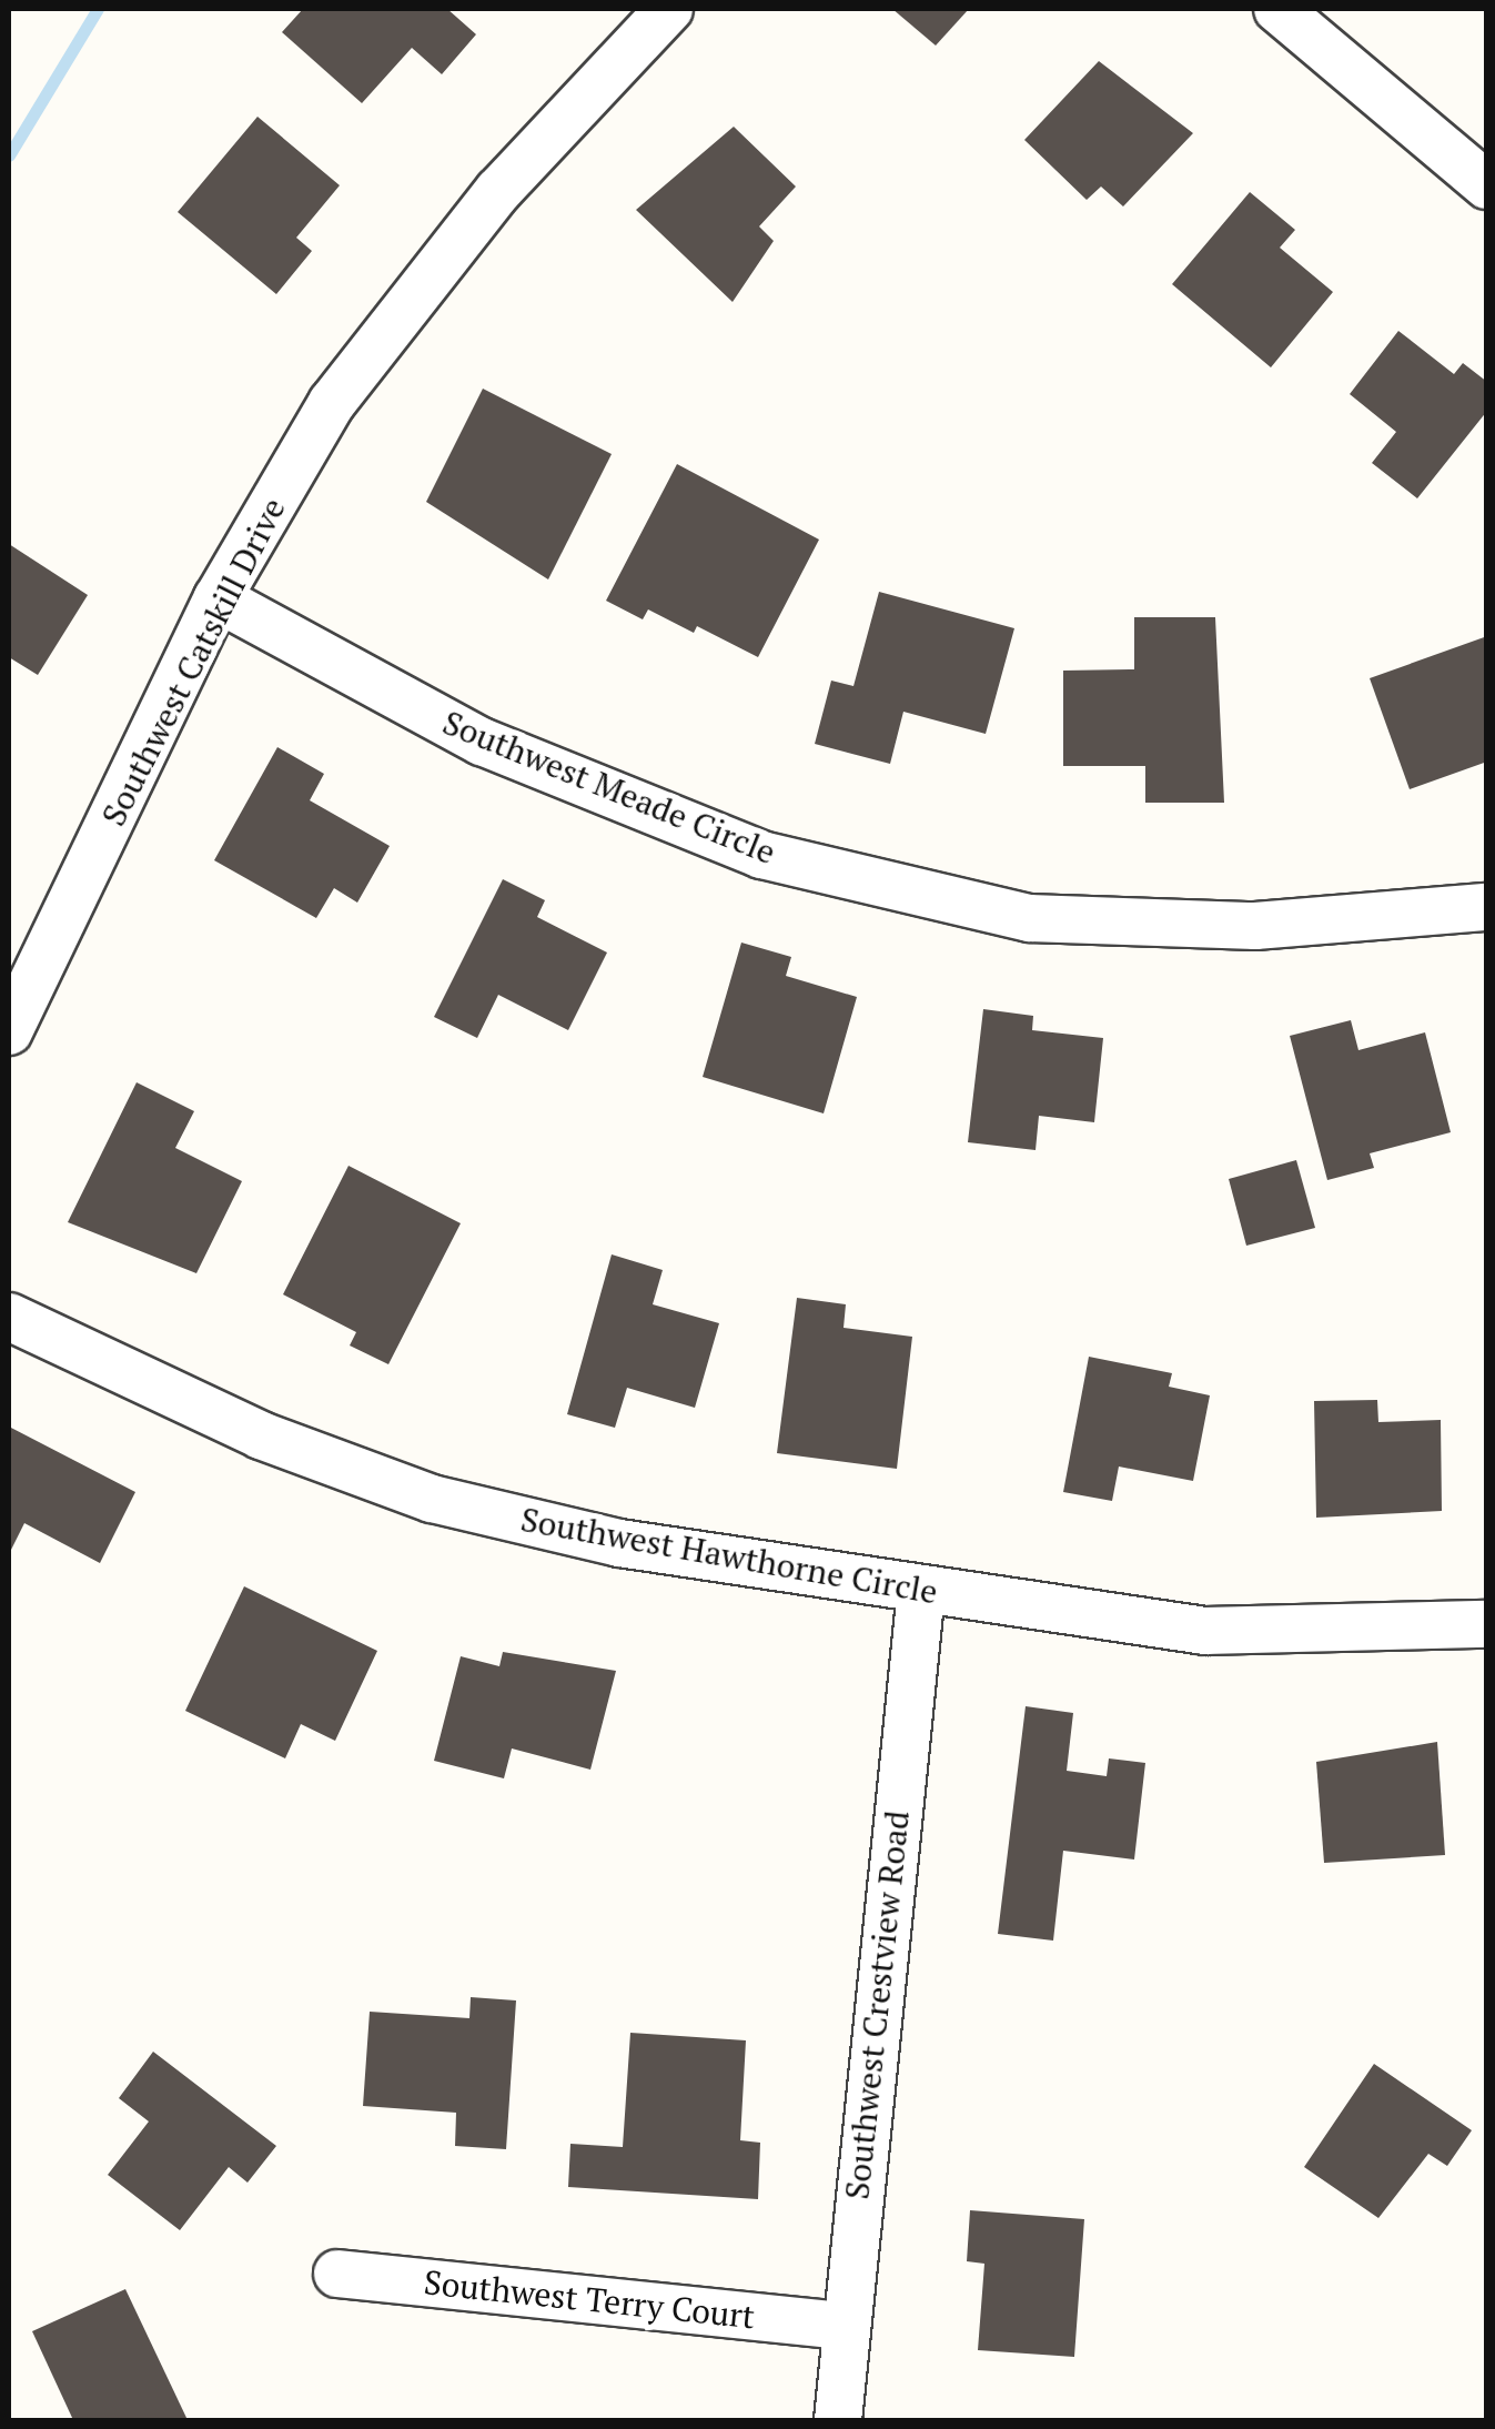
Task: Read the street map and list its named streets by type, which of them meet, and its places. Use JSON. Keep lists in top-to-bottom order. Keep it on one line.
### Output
{"streets":{"street":["Southwest Catskill Drive","Southwest Meade Circle","Southwest Hawthorne Circle","Southwest Crestview Road","Southwest Terry Court"]},"crossings":[["Southwest Catskill Drive","Southwest Meade Circle"],["Southwest Hawthorne Circle","Southwest Crestview Road"],["Southwest Crestview Road","Southwest Terry Court"]]}
